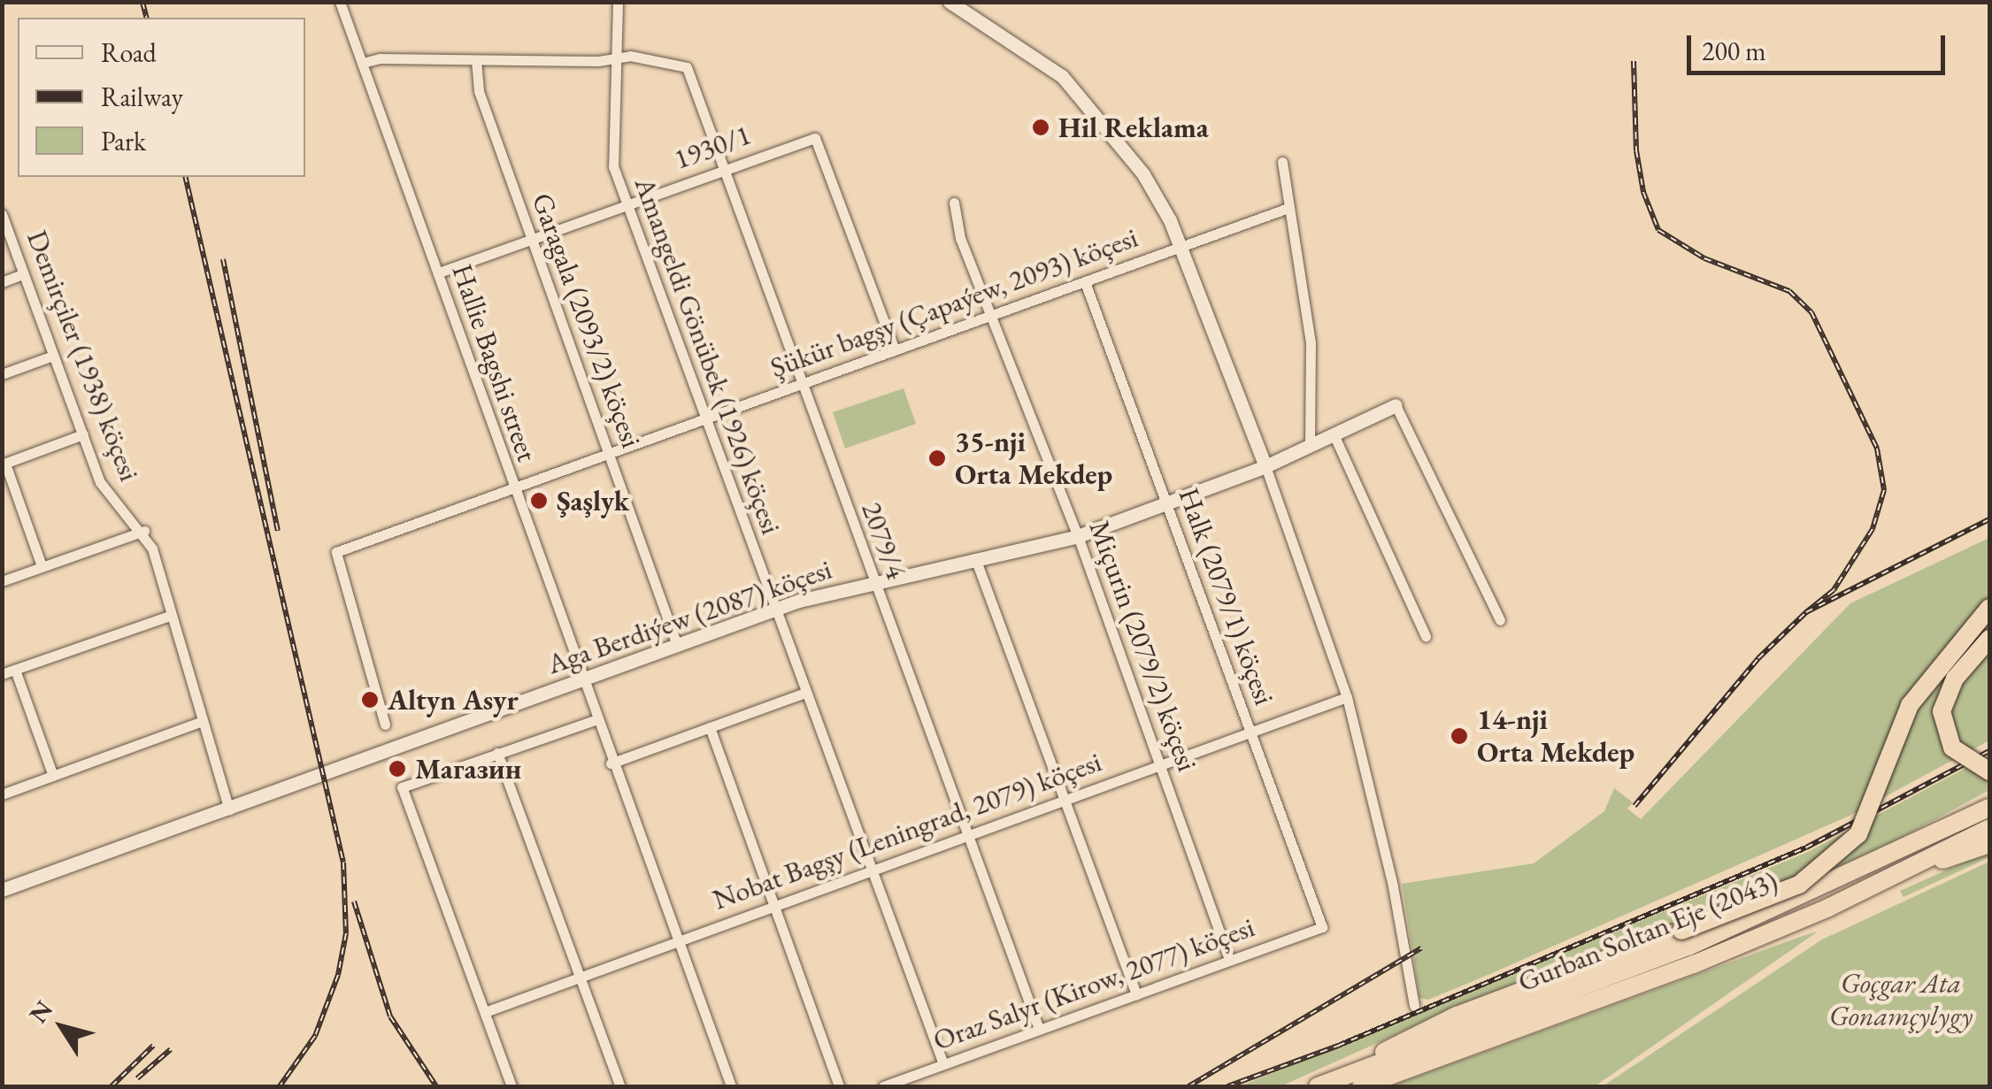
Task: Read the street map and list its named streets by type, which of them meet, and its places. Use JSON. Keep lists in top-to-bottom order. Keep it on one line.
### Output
{"streets":{"highway":["Gurban Soltan Eje (2043)"],"street":["1930/1","Şükür bagşy (Çapaýew, 2093) köçesi","Garagala (2093/2) köçesi","Demirçiler (1938) köçesi","Amangeldi Gönübek (1926) köçesi","Hallie Bagshi street","2079/4","Halk (2079/1) köçesi","Aga Berdiýew (2087) köçesi","Miçurin (2079/2) köçesi","Nobat Bagşy (Leningrad, 2079) köçesi","Oraz Salyr (Kirow, 2077) köçesi"]},"crossings":[["1930/1","Şükür bagşy (Çapaýew, 2093) köçesi"],["1930/1","Garagala (2093/2) köçesi"],["1930/1","Amangeldi Gönübek (1926) köçesi"],["1930/1","Hallie Bagshi street"],["1930/1","2079/4"],["Şükür bagşy (Çapaýew, 2093) köçesi","Garagala (2093/2) köçesi"],["Şükür bagşy (Çapaýew, 2093) köçesi","Amangeldi Gönübek (1926) köçesi"],["Şükür bagşy (Çapaýew, 2093) köçesi","Hallie Bagshi street"],["Şükür bagşy (Çapaýew, 2093) köçesi","2079/4"],["Şükür bagşy (Çapaýew, 2093) köçesi","Halk (2079/1) köçesi"],["Şükür bagşy (Çapaýew, 2093) köçesi","Miçurin (2079/2) köçesi"],["Garagala (2093/2) köçesi","Aga Berdiýew (2087) köçesi"],["Demirçiler (1938) köçesi","Aga Berdiýew (2087) köçesi"],["Amangeldi Gönübek (1926) köçesi","2079/4"],["Amangeldi Gönübek (1926) köçesi","Aga Berdiýew (2087) köçesi"],["Amangeldi Gönübek (1926) köçesi","Nobat Bagşy (Leningrad, 2079) köçesi"],["Amangeldi Gönübek (1926) köçesi","Oraz Salyr (Kirow, 2077) köçesi"],["Hallie Bagshi street","Aga Berdiýew (2087) köçesi"],["Hallie Bagshi street","Nobat Bagşy (Leningrad, 2079) köçesi"],["2079/4","Aga Berdiýew (2087) köçesi"],["2079/4","Nobat Bagşy (Leningrad, 2079) köçesi"],["2079/4","Oraz Salyr (Kirow, 2077) köçesi"],["Halk (2079/1) köçesi","Aga Berdiýew (2087) köçesi"],["Halk (2079/1) köçesi","Nobat Bagşy (Leningrad, 2079) köçesi"],["Halk (2079/1) köçesi","Oraz Salyr (Kirow, 2077) köçesi"],["Aga Berdiýew (2087) köçesi","Miçurin (2079/2) köçesi"],["Miçurin (2079/2) köçesi","Nobat Bagşy (Leningrad, 2079) köçesi"],["Miçurin (2079/2) köçesi","Oraz Salyr (Kirow, 2077) köçesi"]],"parks":["Goçgar Ata Gonamçylygy"],"places":["Hil Reklama","35-nji Orta Mekdep","Şaşlyk","Altyn Asyr","14-nji Orta Mekdep","Магазин"],"legend":["Road","Railway","Park"],"scale_bar":"200 m","north":"top left"}
